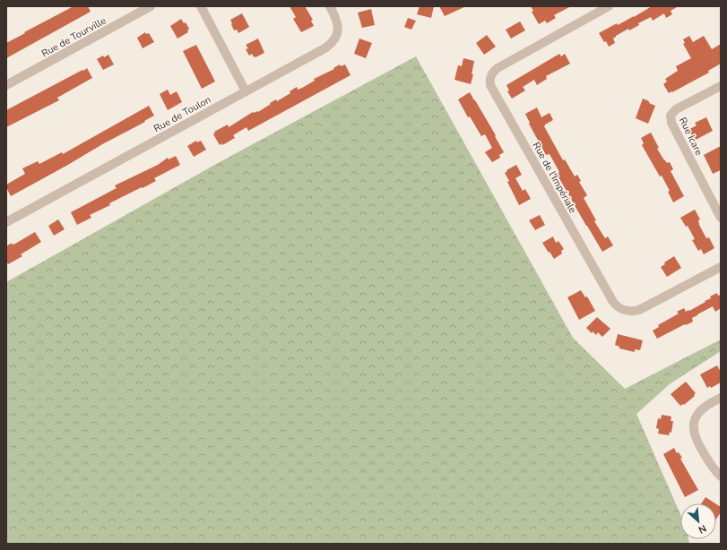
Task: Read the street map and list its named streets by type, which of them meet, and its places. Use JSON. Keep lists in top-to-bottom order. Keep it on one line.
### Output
{"streets":{"street":["Rue de Tourville","Rue de Toulon","Rue Icare","Rue de l'Impériale"]},"north":"bottom right"}
